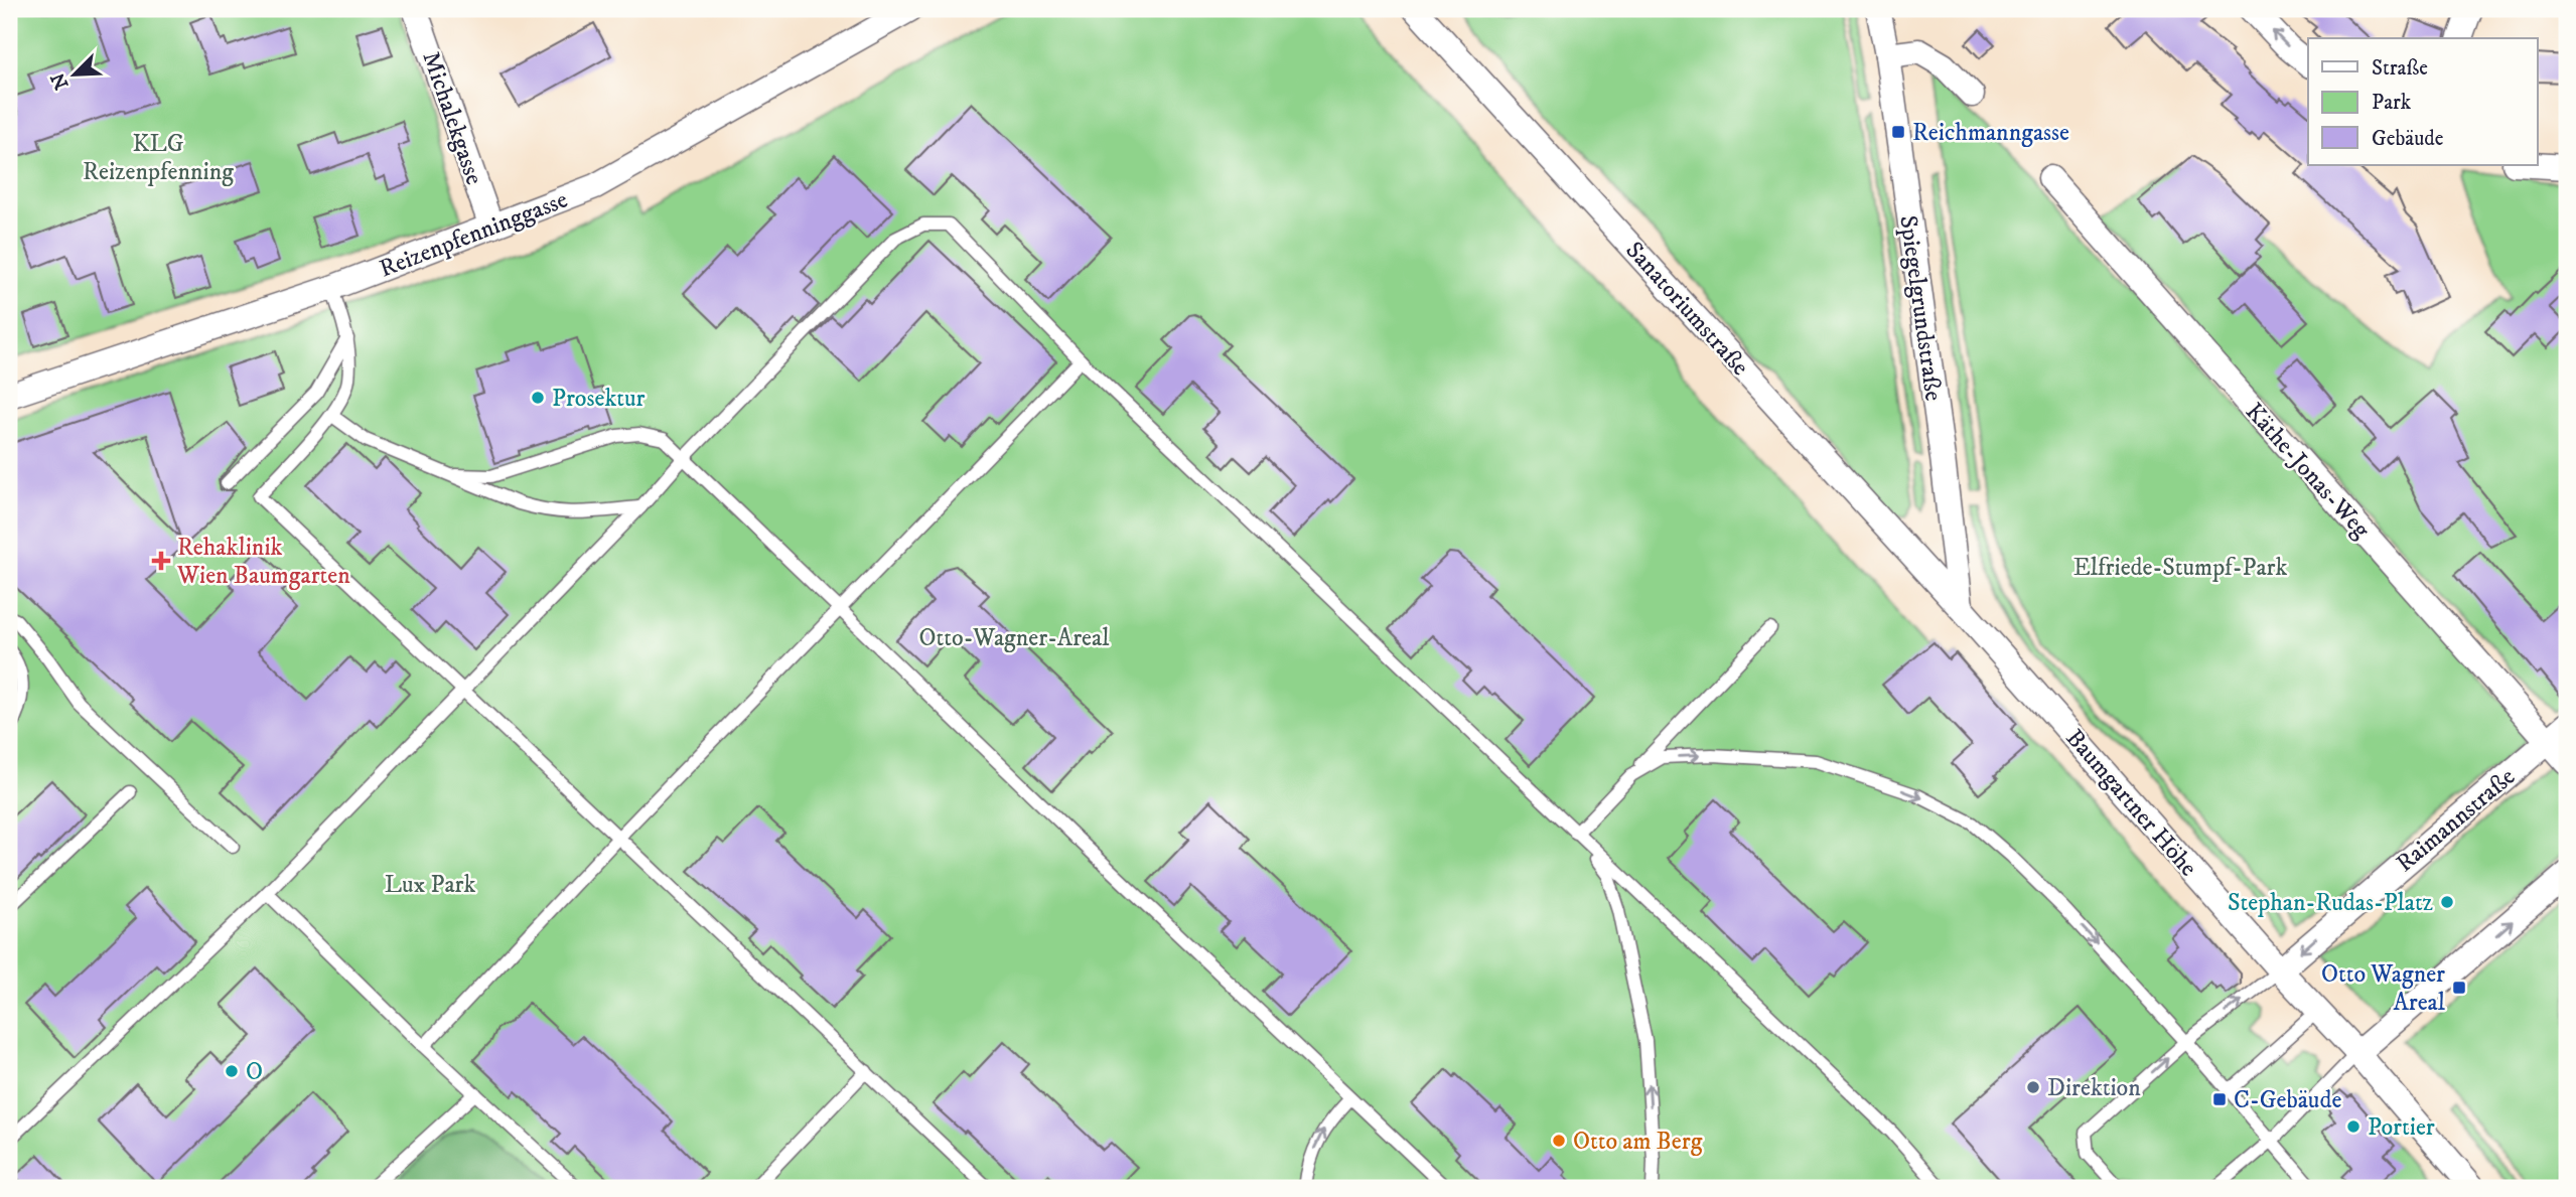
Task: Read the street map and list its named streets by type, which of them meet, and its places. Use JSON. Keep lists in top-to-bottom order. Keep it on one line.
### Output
{"streets":{"street":["Michalekgasse","Reizenpfenninggasse","Sanatoriumstraße","Spiegelgrundstraße","Käthe-Jonas-Weg","Baumgartner Höhe","Raimannstraße"]},"crossings":[["Michalekgasse","Reizenpfenninggasse"],["Sanatoriumstraße","Spiegelgrundstraße"],["Sanatoriumstraße","Baumgartner Höhe"],["Spiegelgrundstraße","Baumgartner Höhe"],["Käthe-Jonas-Weg","Raimannstraße"],["Baumgartner Höhe","Raimannstraße"]],"parks":["KLG Reizenpfenning","Elfriede-Stumpf-Park","Otto-Wagner-Areal","Lux Park"],"places":{"transit":["Reichmanngasse","Otto Wagner Areal","C-Gebäude"],"other":["Prosektur","Stephan-Rudas-Platz","O","Direktion","Portier","Otto am Berg"],"health":["Rehaklinik Wien Baumgarten"]},"legend":["Straße","Park","Gebäude"],"north":"bottom left"}
